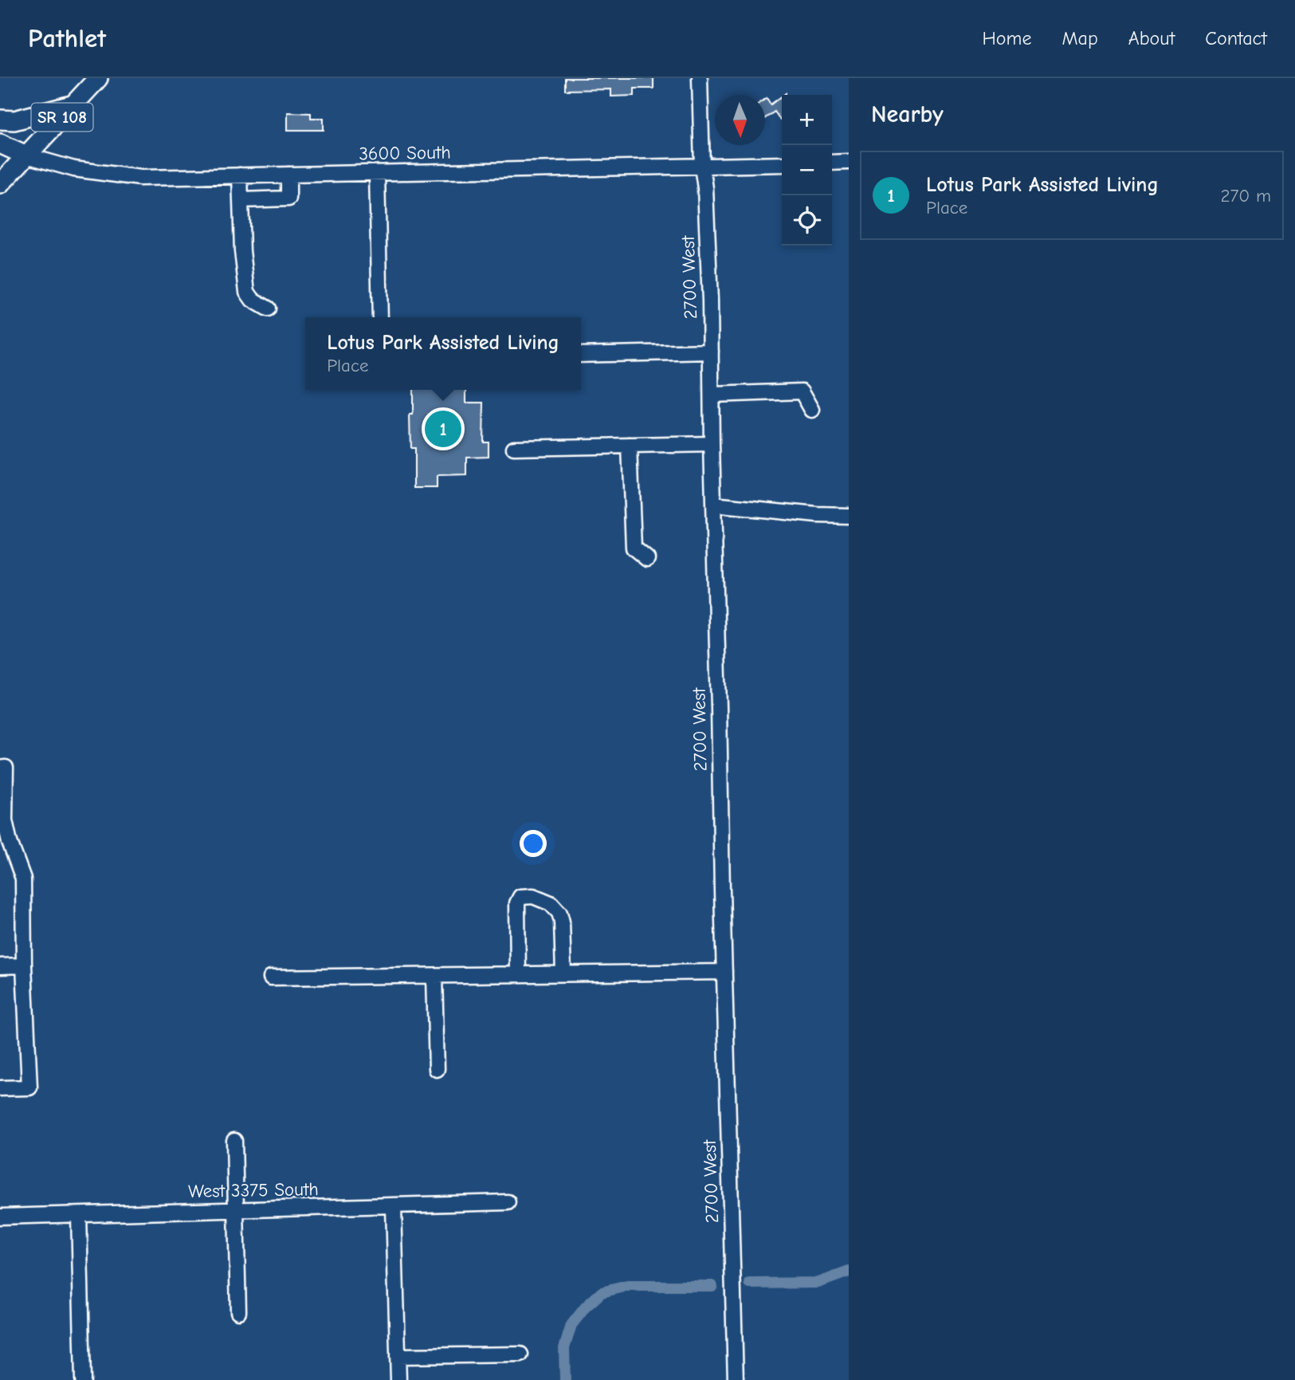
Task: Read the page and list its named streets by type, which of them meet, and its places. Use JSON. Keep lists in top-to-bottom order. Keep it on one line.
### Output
{"streets":{"main road":["SR 108"],"street":["3600 South","2700 West","West 3375 South"]},"crossings":[["SR 108","3600 South"],["3600 South","2700 West"]],"north":"bottom","page":{"header":"Pathlet","nav":["Home","Map","About","Contact"],"heading":"Nearby","map_buttons":["+","−"],"list":[{"mark":"1","name":"Lotus Park Assisted Living","note":"Place","value":"270 m"}],"popup":["Lotus Park Assisted Living","Place"],"pins":"1"}}
